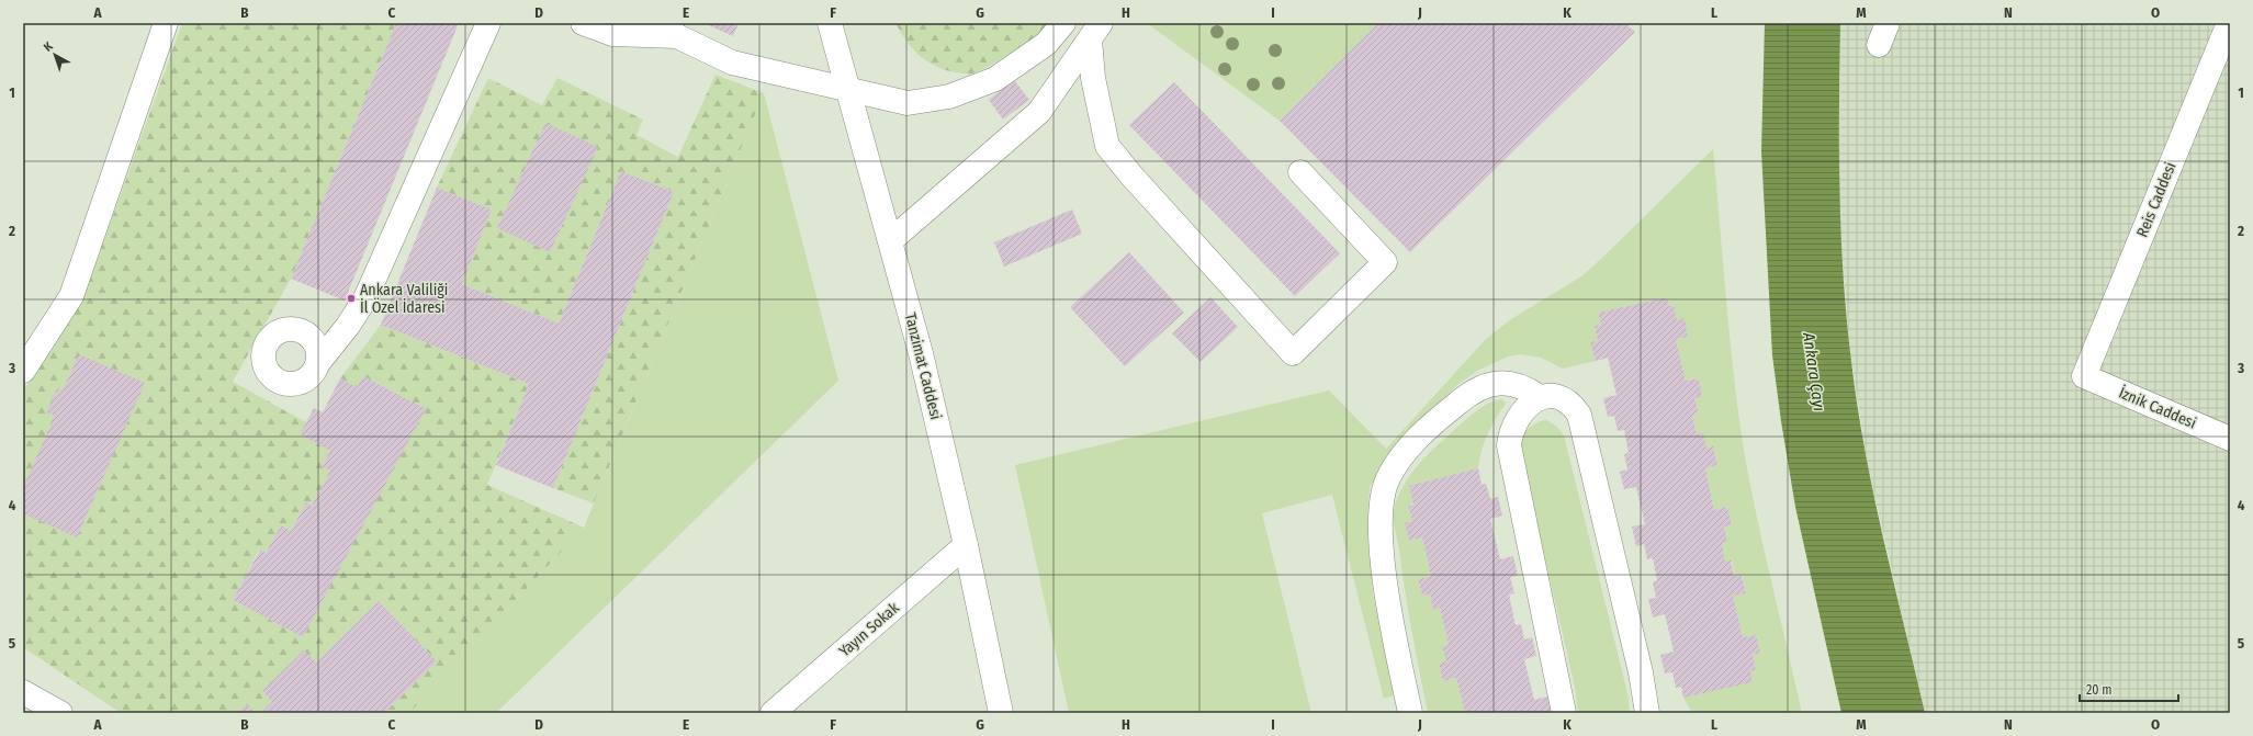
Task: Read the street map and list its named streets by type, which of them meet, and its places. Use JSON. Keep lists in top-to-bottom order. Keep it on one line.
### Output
{"streets":{"street":["Reis Caddesi","Tanzimat Caddesi","İznik Caddesi","Yayın Sokak"]},"crossings":[["Reis Caddesi","İznik Caddesi"],["Tanzimat Caddesi","Yayın Sokak"]],"water":["Ankara Çayı"],"places":["Ankara Valiliği İl Özel İdaresi"],"scale_bar":"20 m","north":"top left","grid":{"columns":["A","B","C","D","E","F","G","H","I","J","K","L","M","N","O"],"rows":["1","2","3","4","5"]}}
